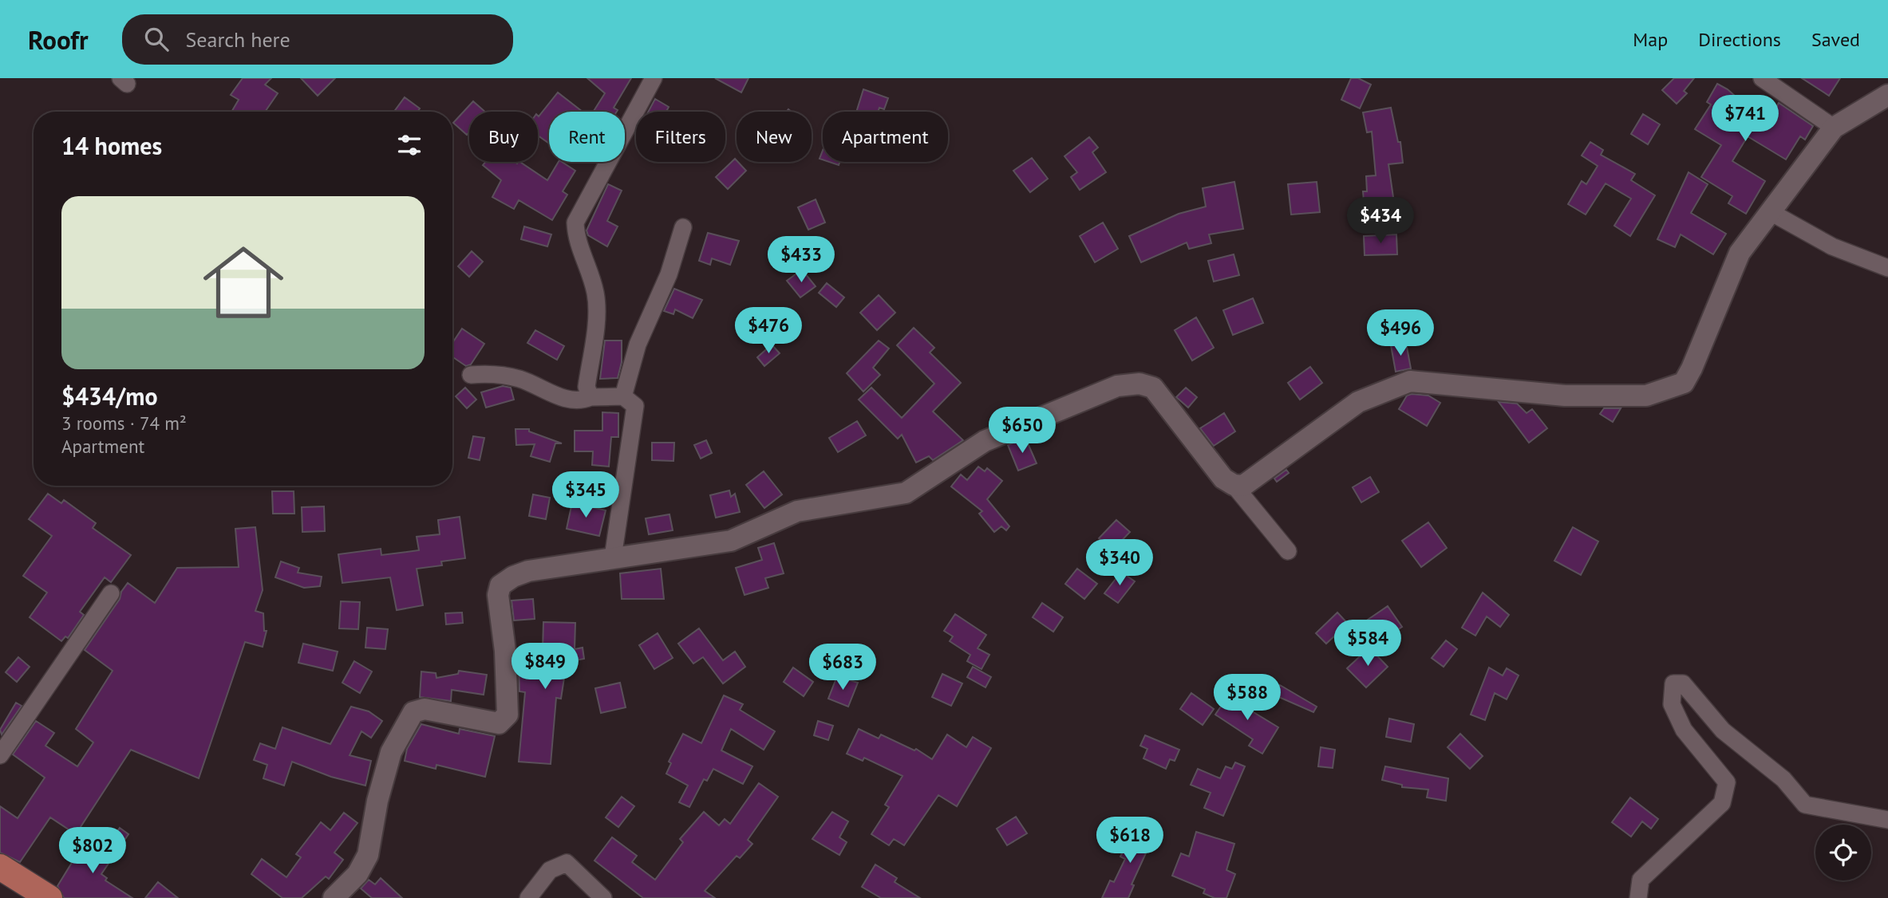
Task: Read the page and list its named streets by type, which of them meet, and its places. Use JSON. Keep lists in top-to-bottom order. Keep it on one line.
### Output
{"page":{"header":"Roofr","search":"Search here","nav":["Map","Directions","Saved"],"price":["$741","$434","$433","$476","$496","$650","$345","$340","$584","$849","$683","$588","$618","$802"],"chip":["Buy","Rent","Filters","New","Apartment"],"heading":"14 homes","list":[{"name":"$434/mo","note":"3 rooms · 74 m² · Apartment"}]}}
